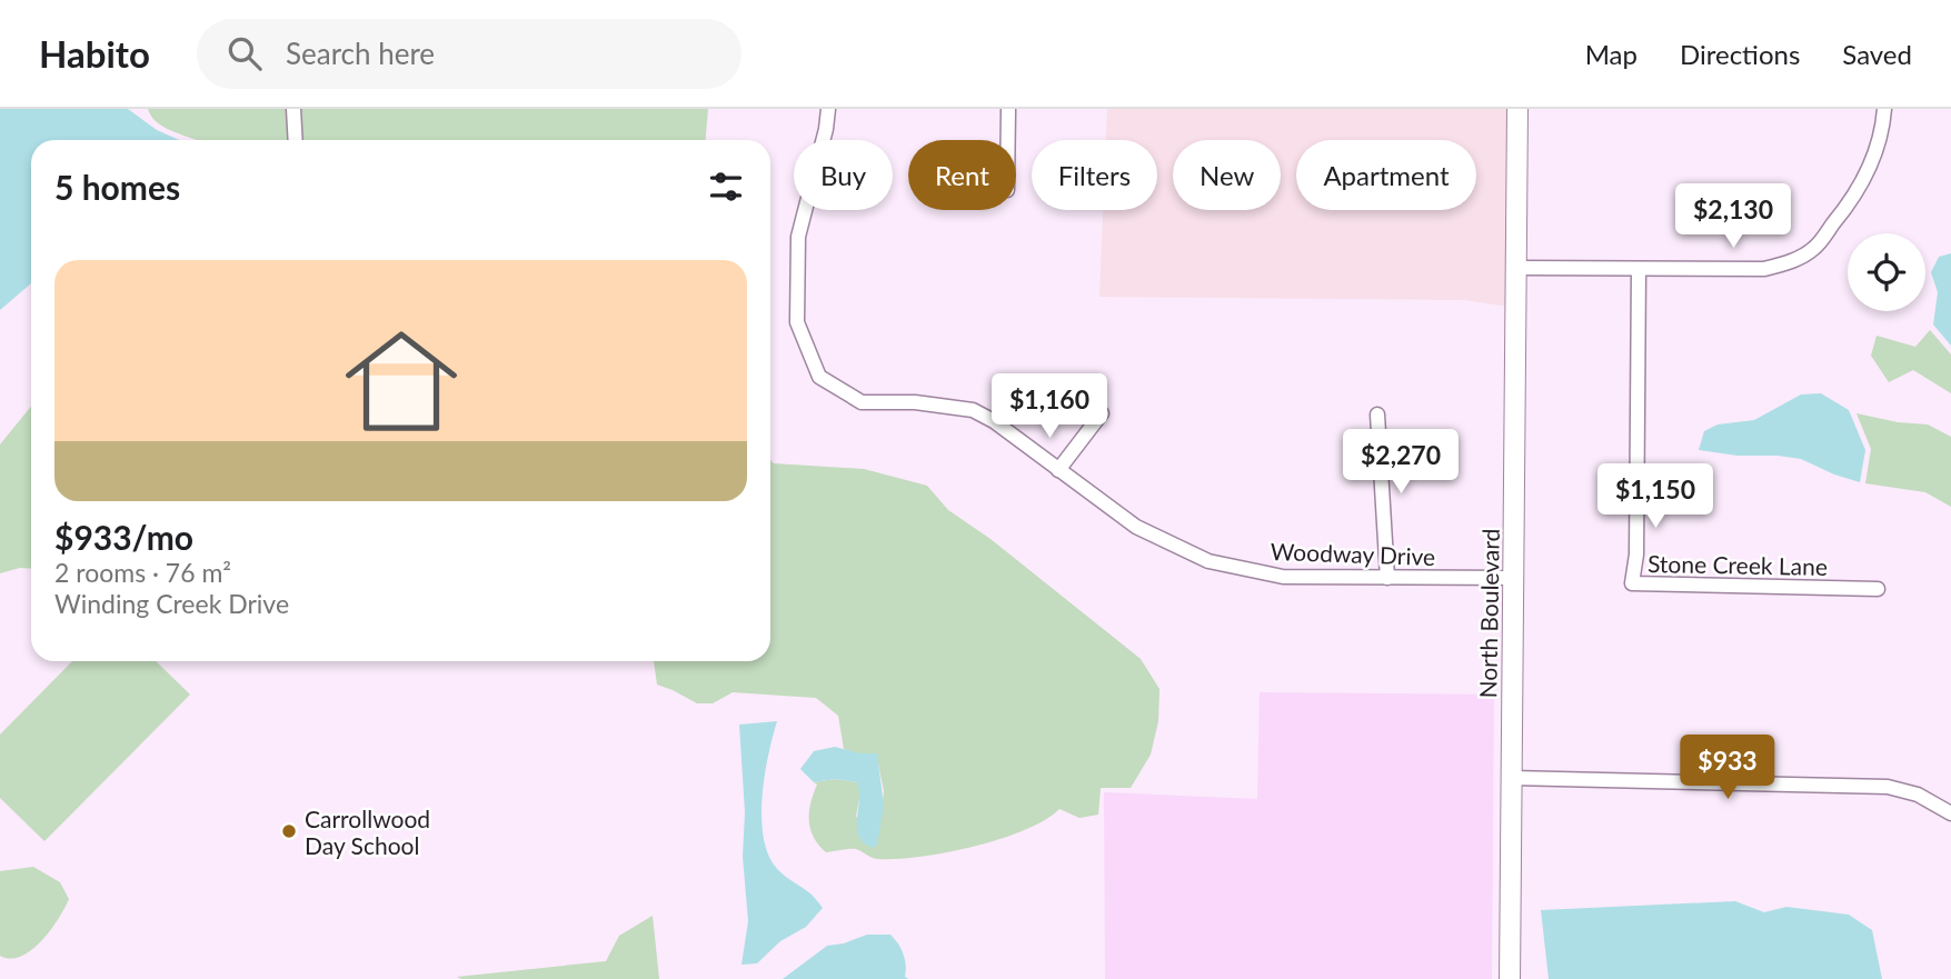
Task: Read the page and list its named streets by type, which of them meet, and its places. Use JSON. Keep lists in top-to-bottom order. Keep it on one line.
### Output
{"streets":{"street":["Woodway Drive","Stone Creek Lane","North Boulevard"]},"crossings":[["Woodway Drive","North Boulevard"]],"places":["Carrollwood Day School"],"page":{"header":"Habito","search":"Search here","nav":["Map","Directions","Saved"],"chip":["Buy","Rent","Filters","New","Apartment"],"heading":"5 homes","price":["$2,130","$1,160","$2,270","$1,150","$933"],"list":[{"name":"$933/mo","note":"2 rooms · 76 m² · Winding Creek Drive"}]}}
